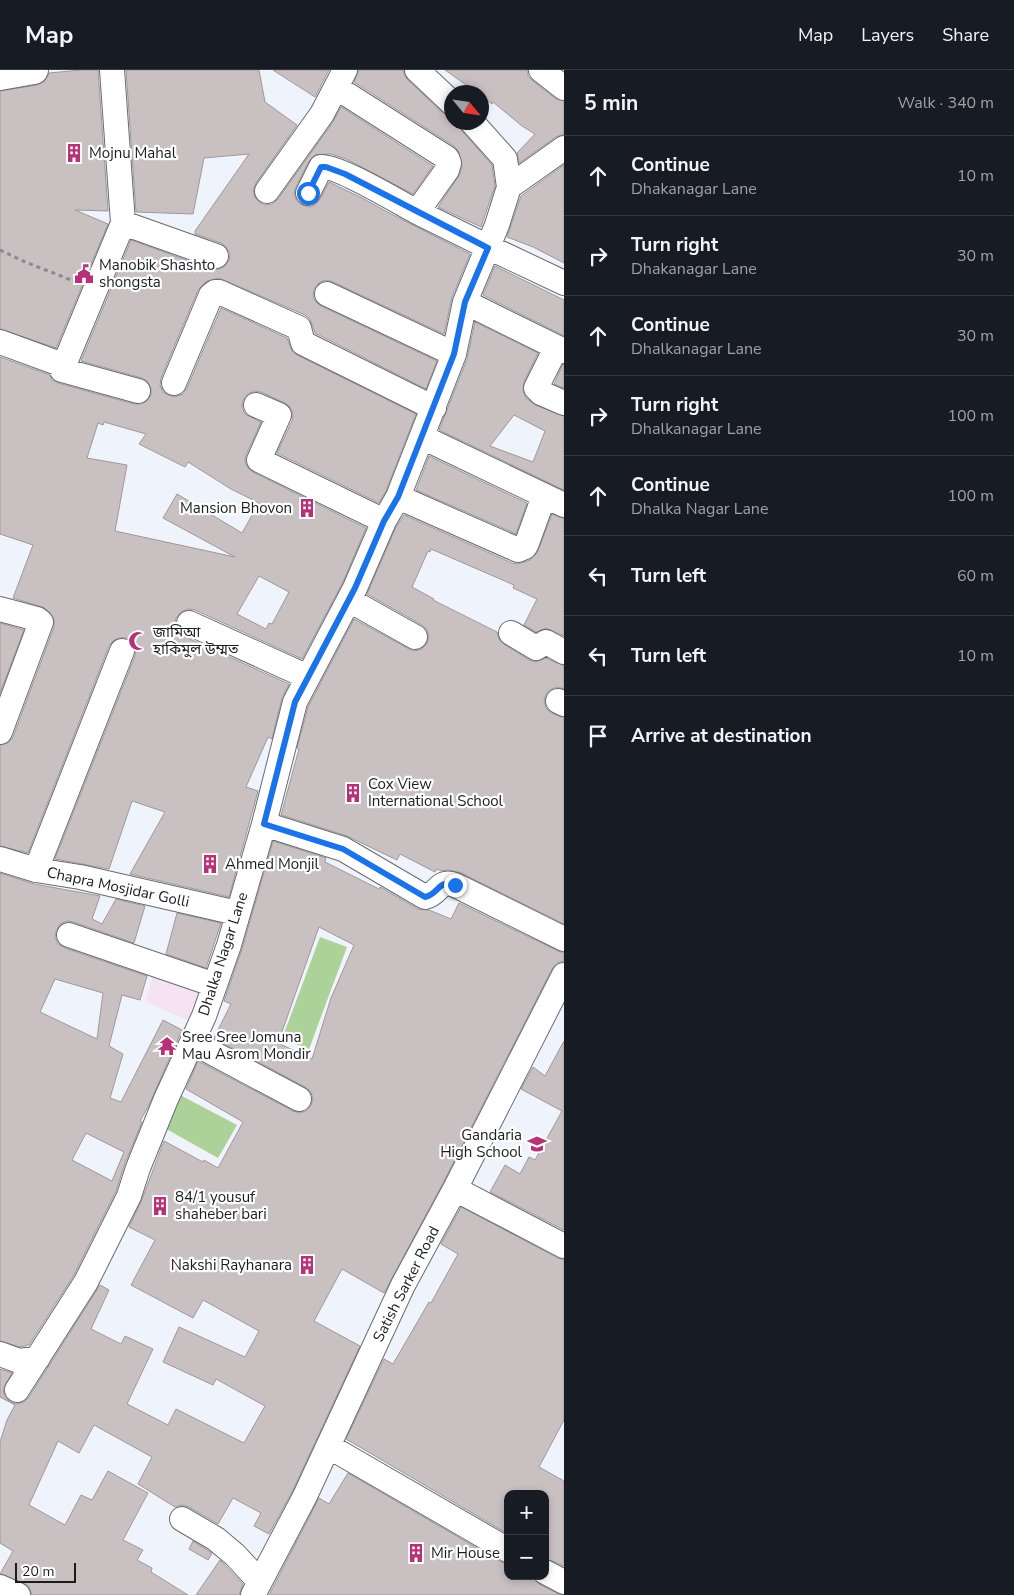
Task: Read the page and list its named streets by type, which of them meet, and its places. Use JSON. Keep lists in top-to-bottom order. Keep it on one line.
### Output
{"streets":{"street":["Chapra Mosjidar Golli","Dhalka Nagar Lane","Satish Sarker Road"]},"crossings":[["Chapra Mosjidar Golli","Dhalka Nagar Lane"]],"places":{"building":["Mojnu Mahal","Mansion Bhovon","Cox View International School","Ahmed Monjil","84/1 yousuf shaheber bari","Nakshi Rayhanara","Mir House"],"public building":["Manobik Shashto shongsta"],"mosque":["জামিআ হাকিমুল উম্মত"],"temple":["Sree Sree Jomuna Mau Asrom Mondir"],"school or university":["Gandaria High School"]},"scale_bar":"20 m","north":"bottom right","page":{"header":"Map","nav":["Map","Layers","Share"],"heading":["5 min","Walk · 340 m"],"list":[["Continue","Dhakanagar Lane","10 m"],["Turn right","Dhakanagar Lane","30 m"],["Continue","Dhalkanagar Lane","30 m"],["Turn right","Dhalkanagar Lane","100 m"],["Continue","Dhalka Nagar Lane","100 m"],["Turn left","60 m"],["Turn left","10 m"],"Arrive at destination"],"map_buttons":["+","−"],"scale":"20 m"}}
